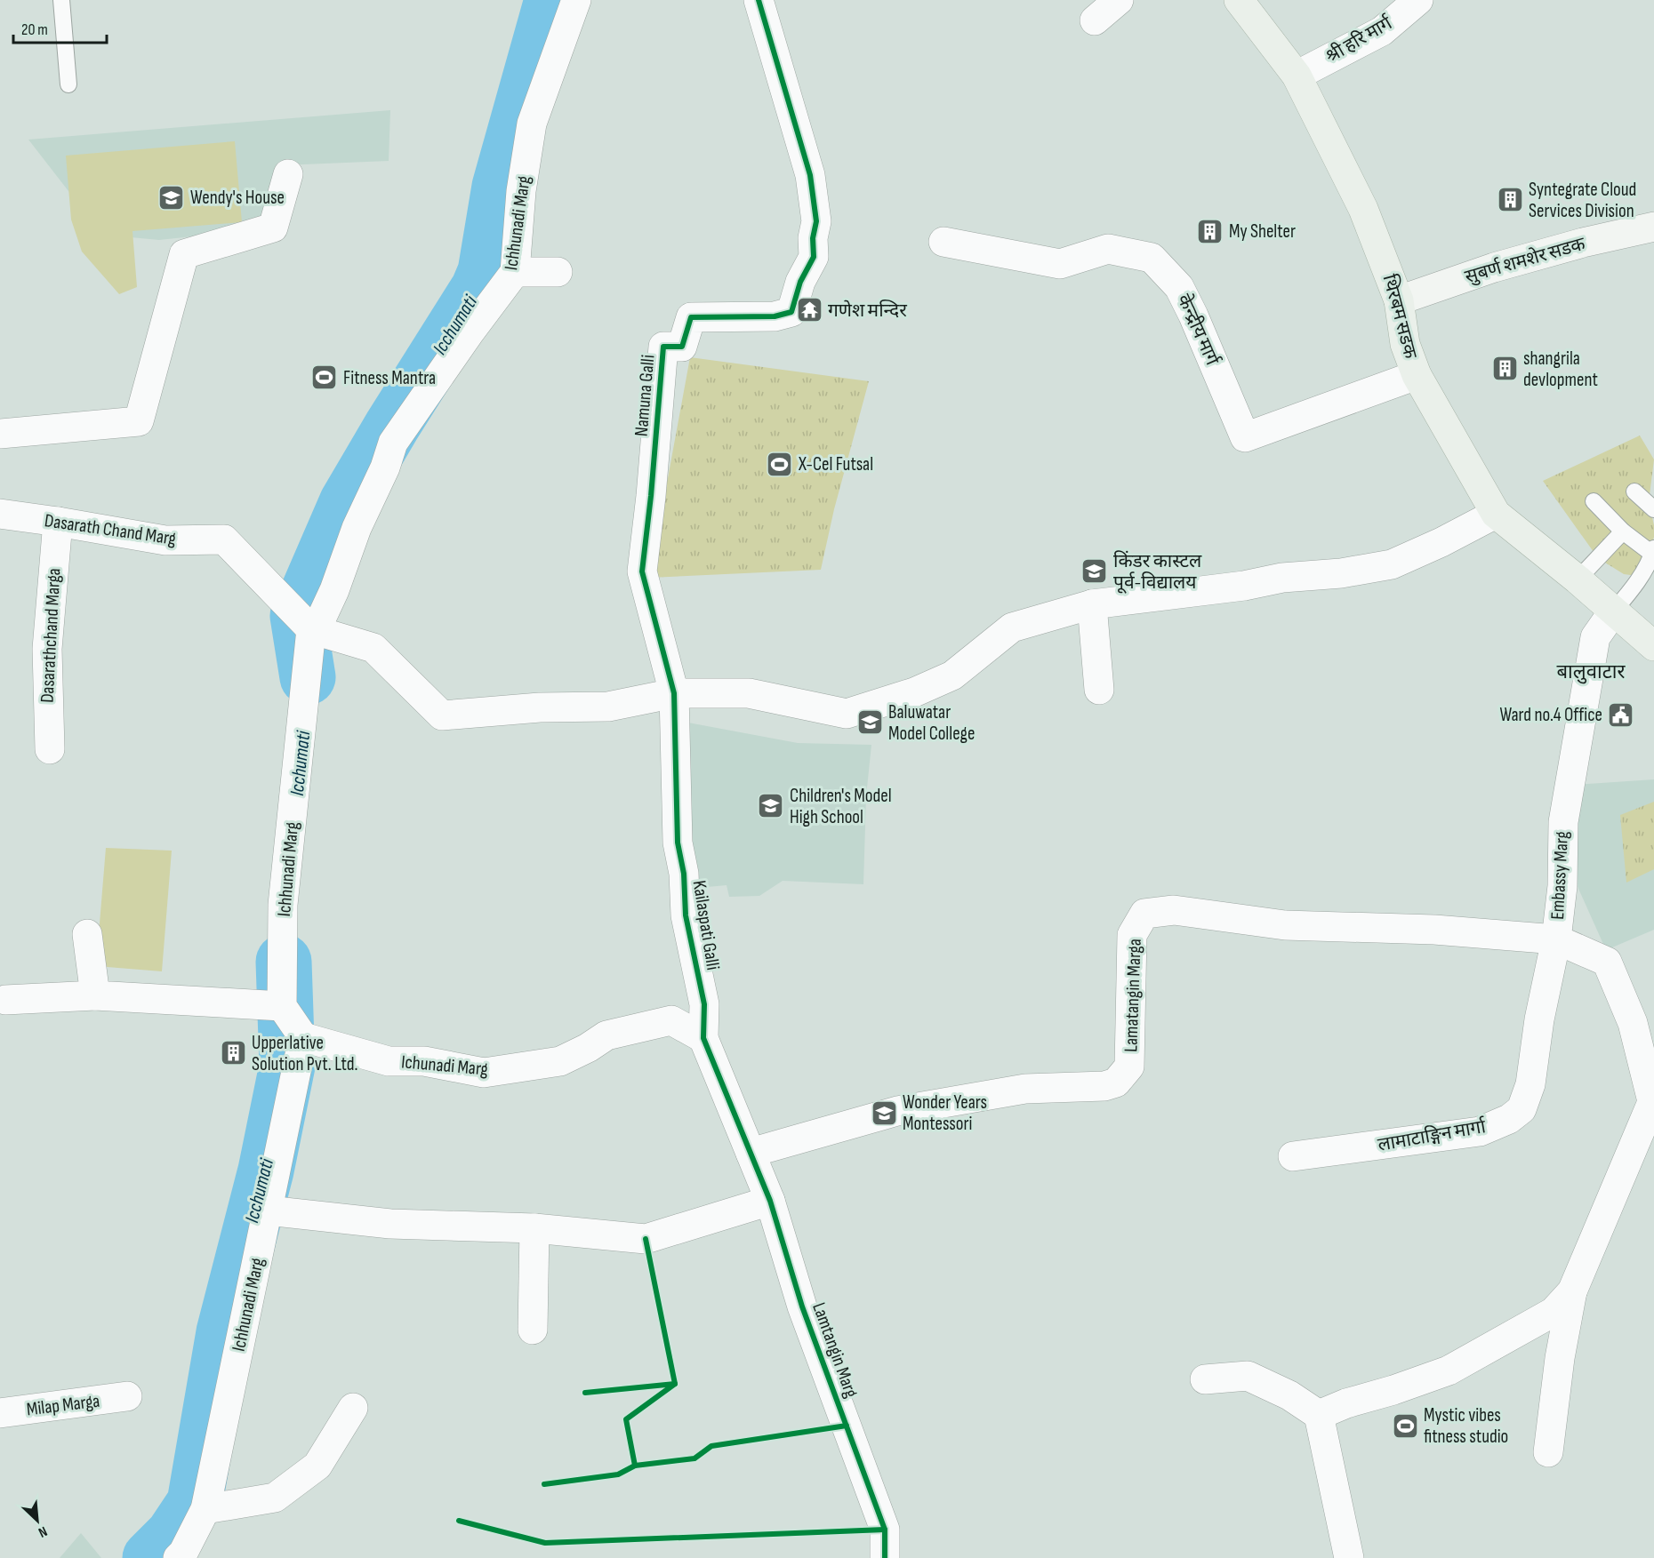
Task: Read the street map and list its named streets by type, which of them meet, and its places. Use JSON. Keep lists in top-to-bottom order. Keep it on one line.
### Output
{"streets":{"main road":["सुबर्ण शमशेर सडक","थिरबम सडक"],"street":["श्री हरि मार्ग","Ichhunadi Marg","केन्द्रीय मार्ग","Namuna Galli","Dasarath Chand Marg","Dasarathchand Marga","Embassy Marg","Kailaspati Galli","Lamatangin Marga","Ichunadi Marg","लामाटाङ्गिन मार्गा","Lamtangin Marg","Milap Marga"]},"crossings":[["श्री हरि मार्ग","थिरबम सडक"],["Ichhunadi Marg","Dasarath Chand Marg"],["Ichhunadi Marg","Ichunadi Marg"],["सुबर्ण शमशेर सडक","थिरबम सडक"],["थिरबम सडक","केन्द्रीय मार्ग"],["थिरबम सडक","Embassy Marg"],["Namuna Galli","Kailaspati Galli"],["Dasarath Chand Marg","Dasarathchand Marga"],["Embassy Marg","Lamatangin Marga"],["Embassy Marg","लामाटाङ्गिन मार्गा"],["Kailaspati Galli","Lamatangin Marga"],["Kailaspati Galli","Ichunadi Marg"],["Kailaspati Galli","Lamtangin Marg"],["Lamatangin Marga","लामाटाङ्गिन मार्गा"],["Lamatangin Marga","Lamtangin Marg"]],"districts":["बालुवाटार"],"water":["Icchumati"],"places":{"school or university":["Wendy's House","किंडर कास्टल पूर्व-विद्यालय","Baluwatar Model College","Children's Model High School","Wonder Years Montessori"],"building":["Syntegrate Cloud Services Division","My Shelter","shangrila devlopment","Upperlative Solution Pvt. Ltd."],"temple":["गणेश मन्दिर"],"sports":["Fitness Mantra","X-Cel Futsal","Mystic vibes fitness studio"],"public building":["Ward no.4 Office"]},"scale_bar":"20 m","north":"bottom right"}
